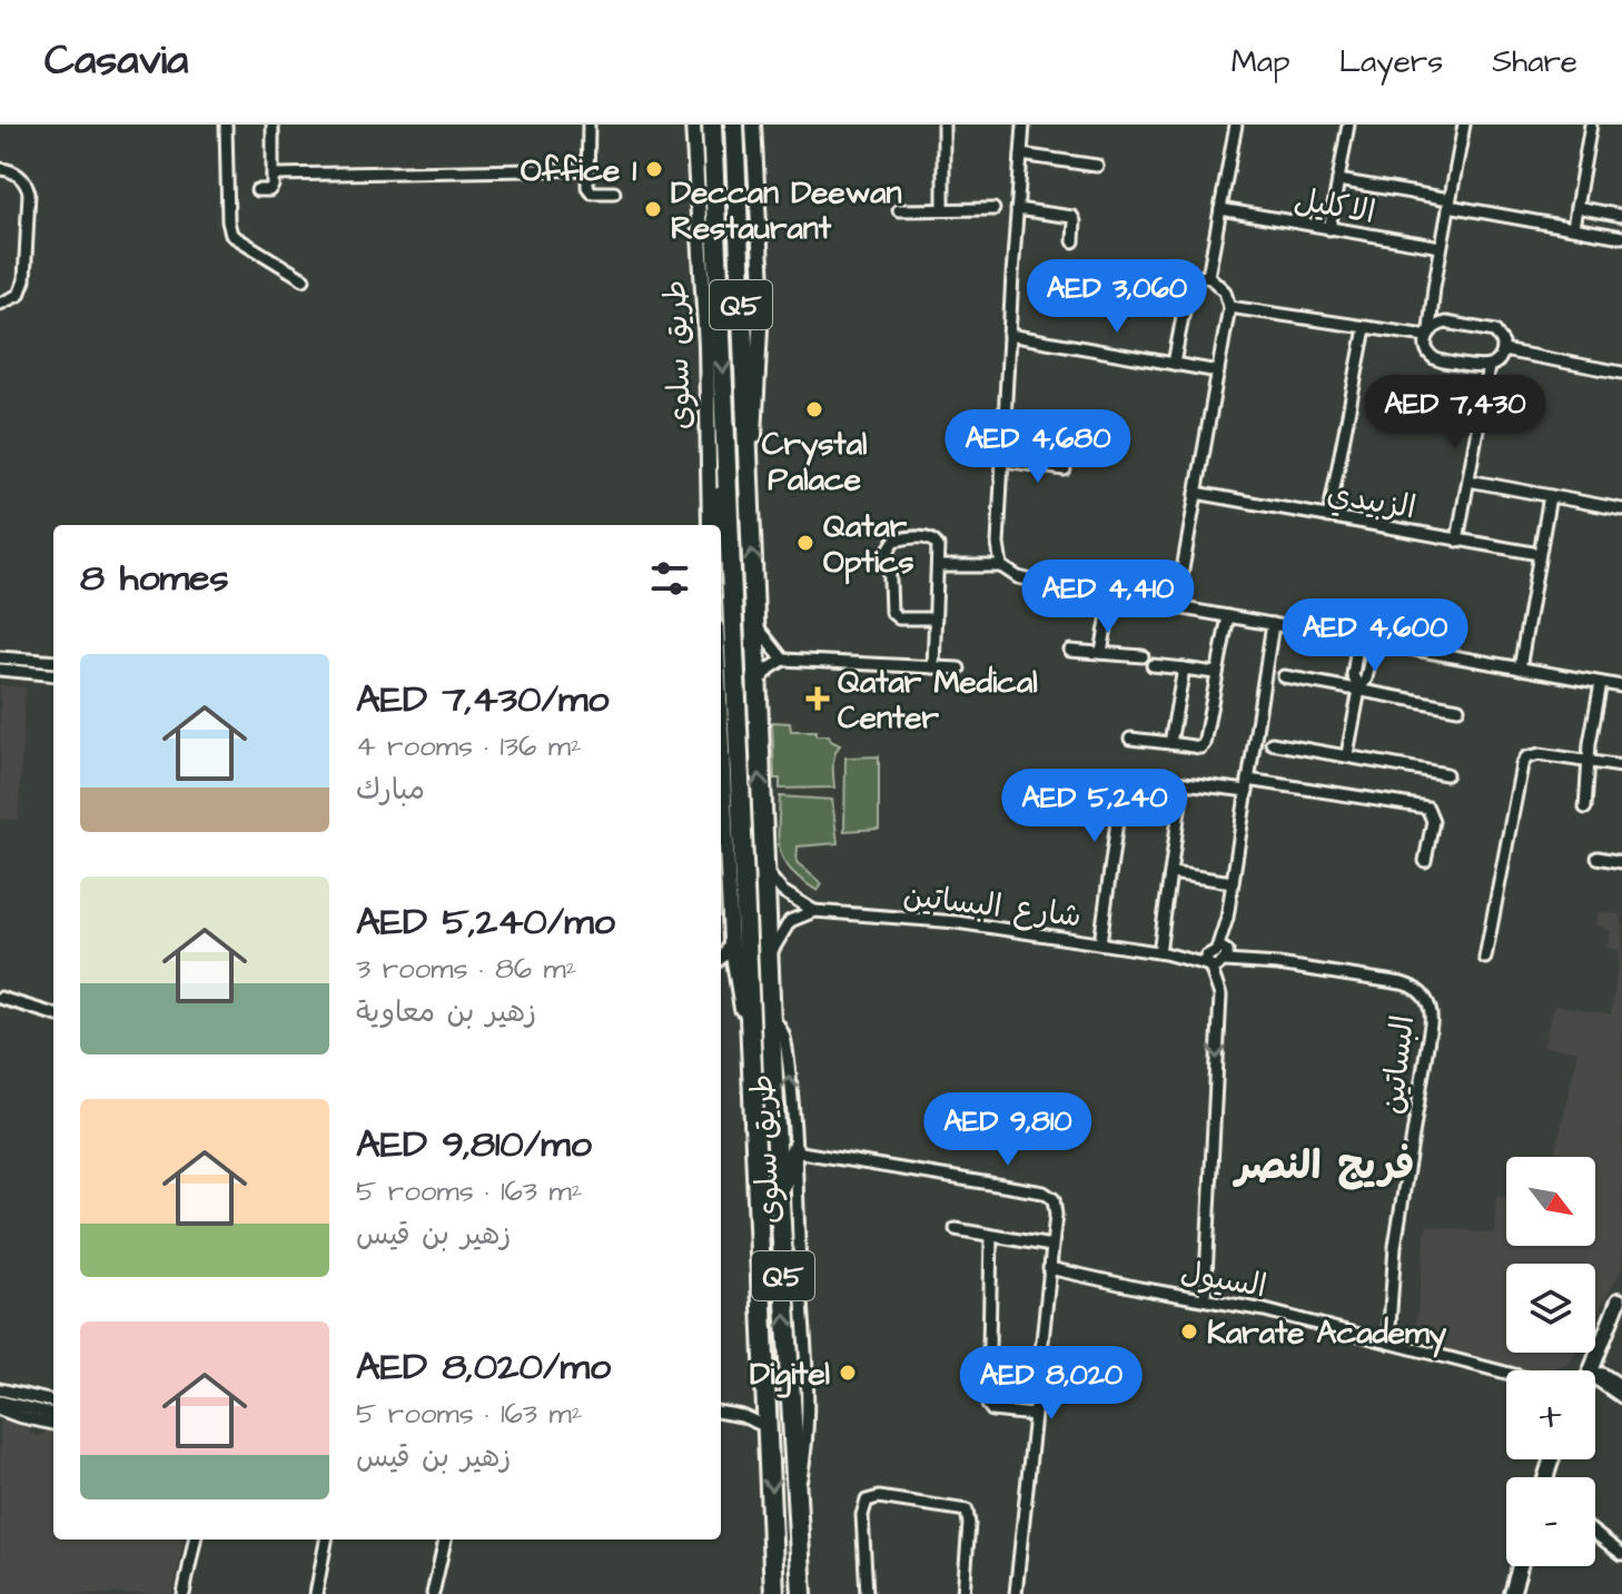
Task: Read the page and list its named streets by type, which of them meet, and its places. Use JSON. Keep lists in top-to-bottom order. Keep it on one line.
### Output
{"streets":{"highway":["Q5","طريق سلوى"],"street":["الاكليل","الزبيدي","شارع البساتين","البساتين","السيول"]},"crossings":[["شارع البساتين","البساتين"],["البساتين","السيول"]],"districts":["فريج النصر"],"places":{"other":["Office 1","Deccan Deewan Restaurant","Crystal Palace","Qatar Optics","Karate Academy","Digitel"],"health":["Qatar Medical Center"]},"north":"bottom right","page":{"header":"Casavia","nav":["Map","Layers","Share"],"price":["AED 3,060","AED 7,430","AED 4,680","AED 4,410","AED 4,600","AED 5,240","AED 9,810","AED 8,020"],"heading":"8 homes","list":[{"name":"AED 7,430/mo","note":"4 rooms · 136 m² · مبارك"},{"name":"AED 5,240/mo","note":"3 rooms · 86 m² · زهير بن معاوية"},{"name":"AED 9,810/mo","note":"5 rooms · 163 m² · زهير بن قيس"},{"name":"AED 8,020/mo","note":"5 rooms · 163 m² · زهير بن قيس"}],"map_buttons":["+","−"]}}
